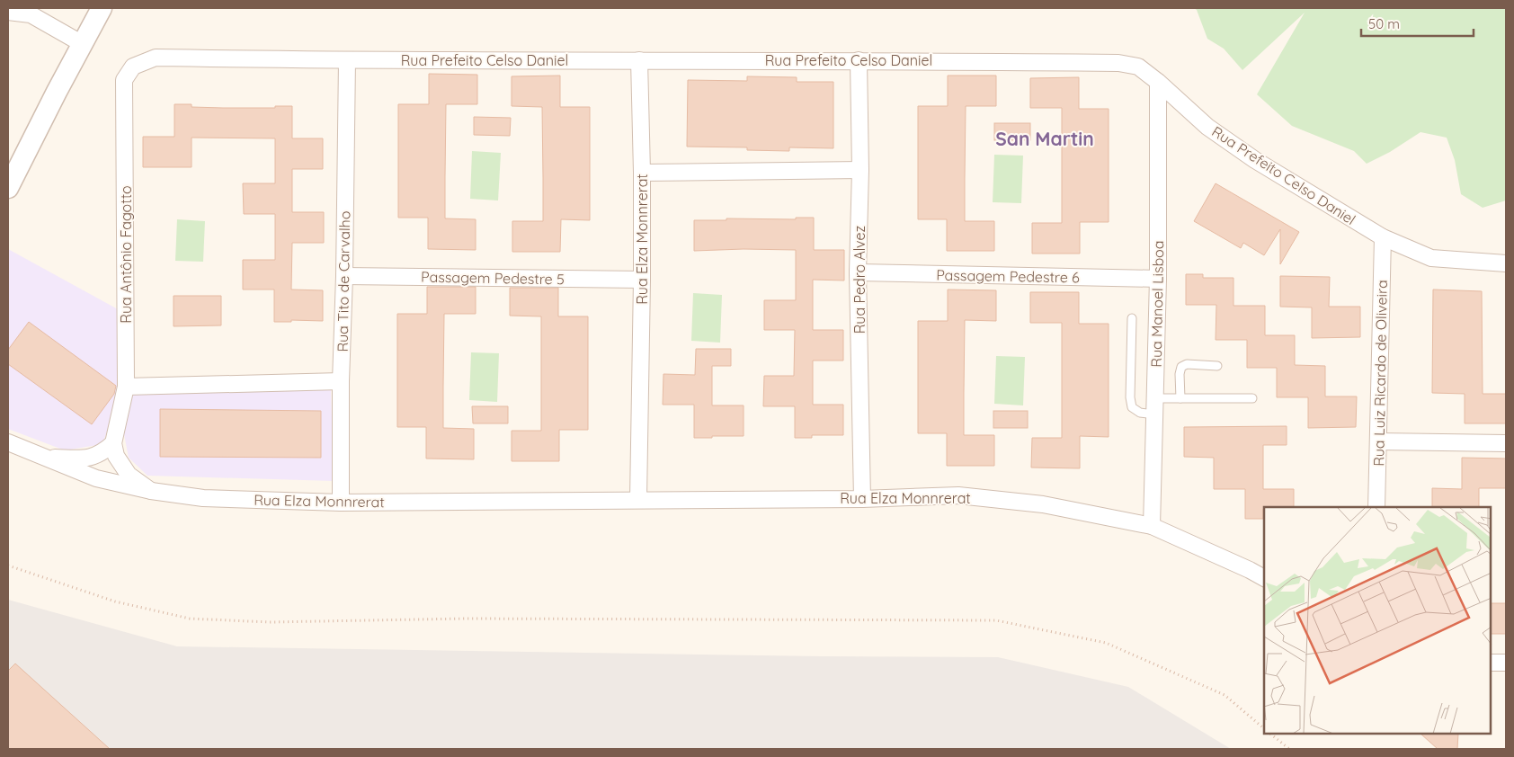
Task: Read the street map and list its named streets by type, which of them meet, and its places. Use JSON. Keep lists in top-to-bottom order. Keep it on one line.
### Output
{"streets":{"street":["Rua Prefeito Celso Daniel","Rua Elza Monnrerat","Rua Antônio Fagotto","Passagem Pedestre 6","Passagem Pedestre 5","Rua Pedro Alvez","Rua Tito de Carvalho","Rua Manoel Lisboa","Rua Luiz Ricardo de Oliveira"]},"crossings":[["Rua Prefeito Celso Daniel","Rua Elza Monnrerat"],["Rua Prefeito Celso Daniel","Rua Antônio Fagotto"],["Rua Prefeito Celso Daniel","Rua Pedro Alvez"],["Rua Prefeito Celso Daniel","Rua Tito de Carvalho"],["Rua Prefeito Celso Daniel","Rua Manoel Lisboa"],["Rua Prefeito Celso Daniel","Rua Luiz Ricardo de Oliveira"],["Rua Elza Monnrerat","Passagem Pedestre 5"],["Rua Elza Monnrerat","Rua Pedro Alvez"],["Rua Elza Monnrerat","Rua Tito de Carvalho"],["Rua Elza Monnrerat","Rua Manoel Lisboa"],["Passagem Pedestre 6","Rua Pedro Alvez"],["Passagem Pedestre 6","Rua Manoel Lisboa"],["Passagem Pedestre 5","Rua Tito de Carvalho"]],"districts":["San Martin"],"scale_bar":"50 m"}
